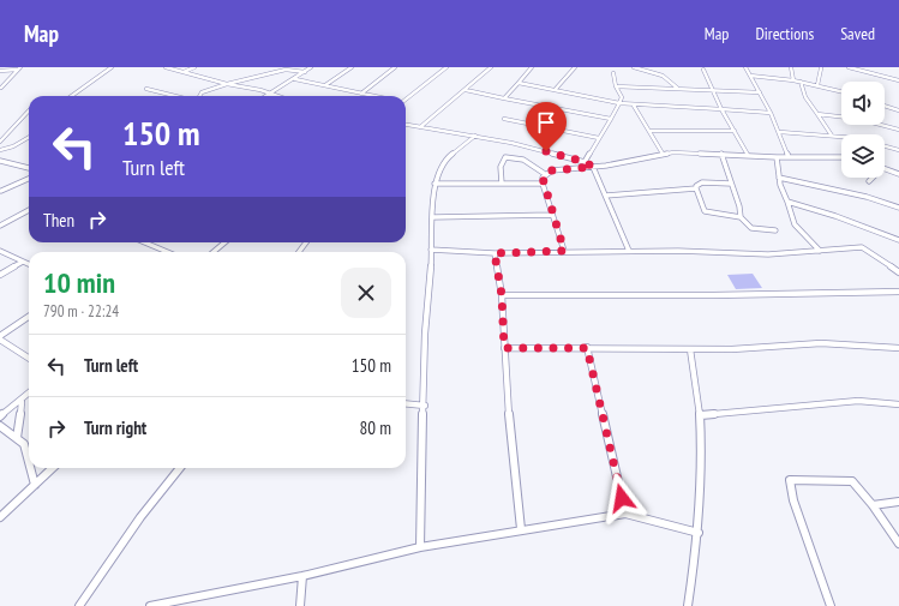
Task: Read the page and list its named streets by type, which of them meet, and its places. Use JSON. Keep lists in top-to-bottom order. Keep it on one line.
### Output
{"page":{"header":"Map","nav":["Map","Directions","Saved"],"turn":["150 m","Turn left"],"then":"Then","heading":["10 min","790 m · 22:24"],"list":[{"name":"Turn left","value":"150 m"},{"name":"Turn right","value":"80 m"}]}}
